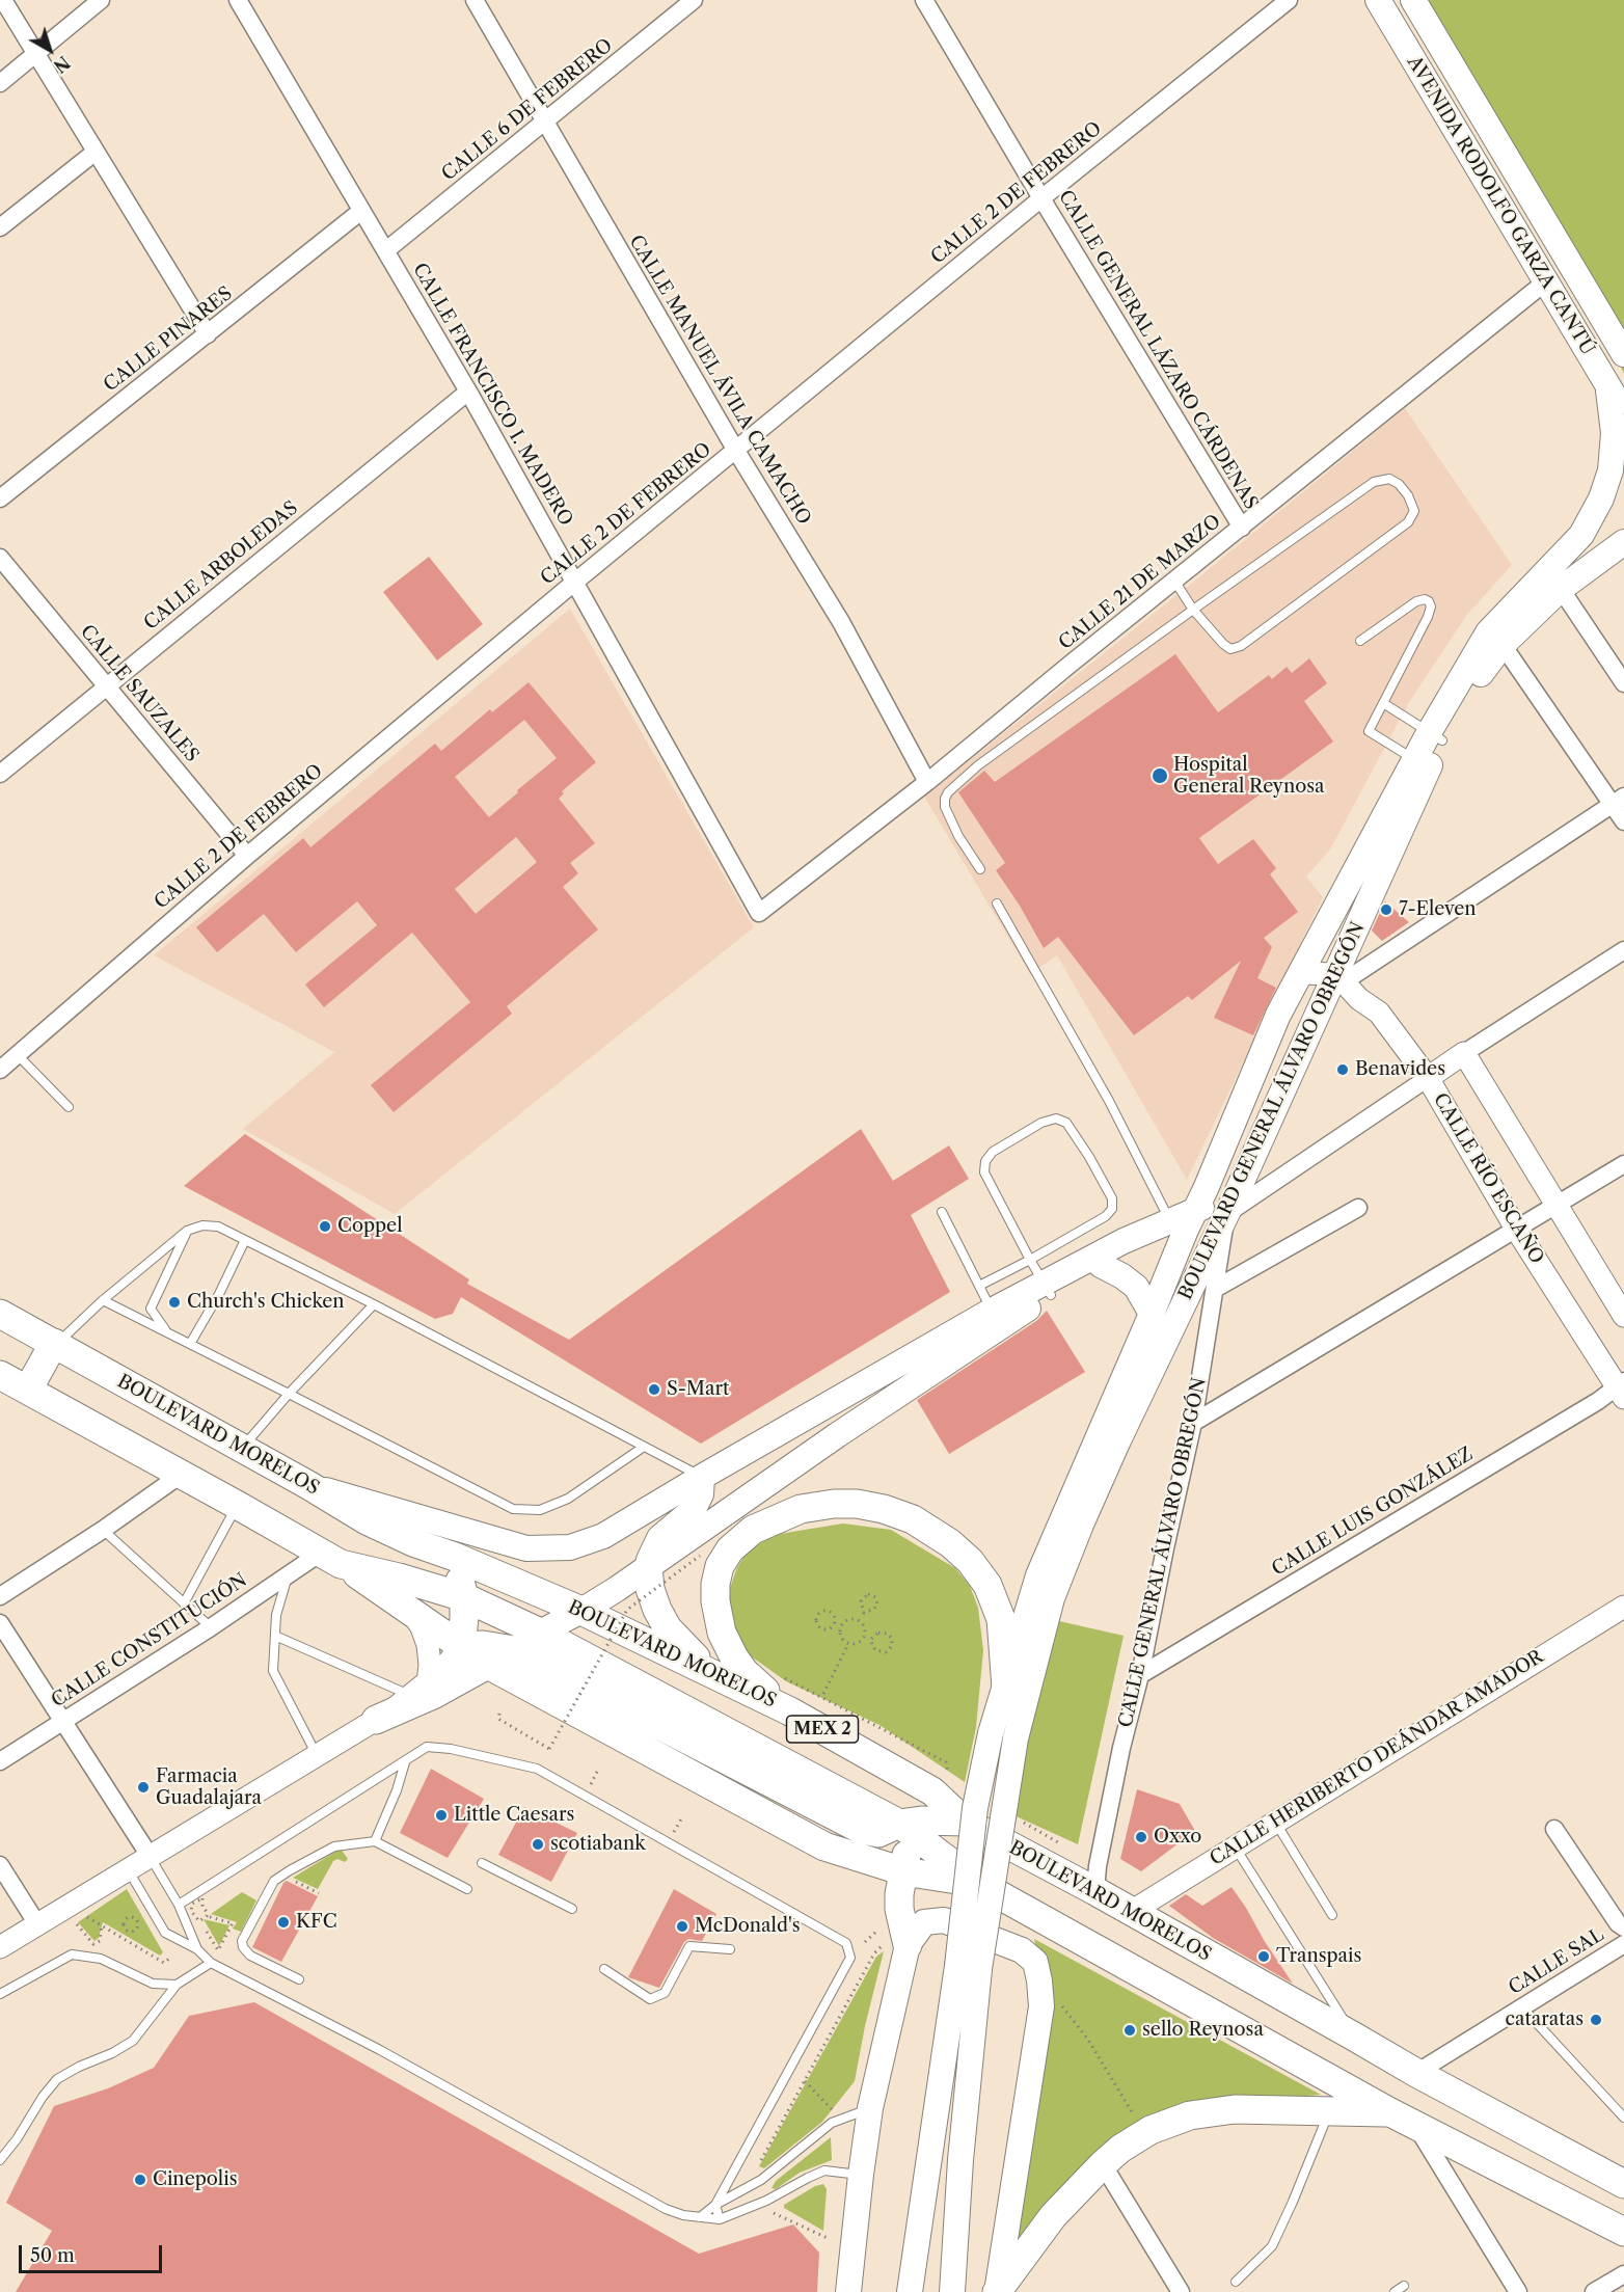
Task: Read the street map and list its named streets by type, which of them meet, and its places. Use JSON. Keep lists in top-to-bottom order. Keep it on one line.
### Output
{"streets":{"main road":["AVENIDA RODOLFO GARZA CANTÚ","BOULEVARD GENERAL ÁLVARO OBREGÓN","BOULEVARD MORELOS","MEX 2"],"street":["CALLE 6 DE FEBRERO","CALLE 2 DE FEBRERO","CALLE PINARES","CALLE GENERAL LÁZARO CÁRDENAS","CALLE MANUEL ÁVILA CAMACHO","CALLE FRANCISCO I. MADERO","CALLE ARBOLEDAS","CALLE 21 DE MARZO","CALLE SAUZALES","CALLE RÍO ESCAÑO","CALLE LUIS GONZÁLEZ","CALLE GENERAL ÁLVARO OBREGÓN","CALLE CONSTITUCIÓN","CALLE HERIBERTO DEÁNDAR AMADOR","CALLE SAL"]},"crossings":[["CALLE 6 DE FEBRERO","CALLE MANUEL ÁVILA CAMACHO"],["CALLE 6 DE FEBRERO","CALLE FRANCISCO I. MADERO"],["CALLE 2 DE FEBRERO","CALLE GENERAL LÁZARO CÁRDENAS"],["CALLE 2 DE FEBRERO","CALLE MANUEL ÁVILA CAMACHO"],["CALLE 2 DE FEBRERO","CALLE FRANCISCO I. MADERO"],["CALLE 2 DE FEBRERO","CALLE SAUZALES"],["AVENIDA RODOLFO GARZA CANTÚ","CALLE 21 DE MARZO"],["CALLE PINARES","CALLE FRANCISCO I. MADERO"],["CALLE GENERAL LÁZARO CÁRDENAS","CALLE 21 DE MARZO"],["CALLE MANUEL ÁVILA CAMACHO","CALLE 21 DE MARZO"],["CALLE FRANCISCO I. MADERO","CALLE ARBOLEDAS"],["CALLE FRANCISCO I. MADERO","CALLE 21 DE MARZO"],["CALLE ARBOLEDAS","CALLE SAUZALES"],["BOULEVARD GENERAL ÁLVARO OBREGÓN","CALLE RÍO ESCAÑO"],["BOULEVARD GENERAL ÁLVARO OBREGÓN","CALLE GENERAL ÁLVARO OBREGÓN"],["CALLE RÍO ESCAÑO","CALLE LUIS GONZÁLEZ"],["BOULEVARD MORELOS","CALLE GENERAL ÁLVARO OBREGÓN"],["BOULEVARD MORELOS","CALLE CONSTITUCIÓN"],["BOULEVARD MORELOS","CALLE HERIBERTO DEÁNDAR AMADOR"],["BOULEVARD MORELOS","CALLE SAL"],["CALLE LUIS GONZÁLEZ","CALLE GENERAL ÁLVARO OBREGÓN"]],"places":["Hospital General Reynosa","7-Eleven","Benavides","Coppel","Church's Chicken","S-Mart","Farmacia Guadalajara","Little Caesars","Oxxo","scotiabank","KFC","McDonald's","Transpais","cataratas","sello Reynosa","Cinepolis"],"scale_bar":"50 m","north":"bottom right"}
